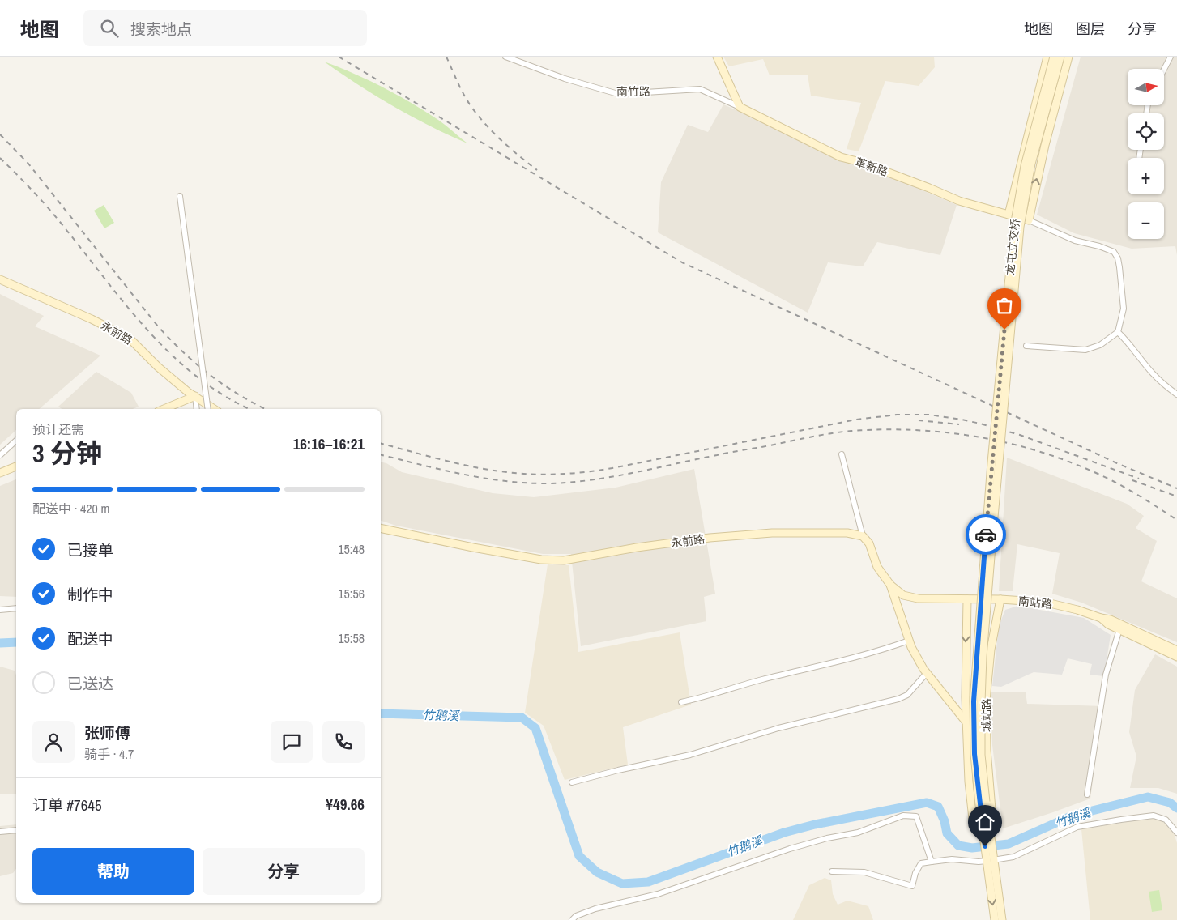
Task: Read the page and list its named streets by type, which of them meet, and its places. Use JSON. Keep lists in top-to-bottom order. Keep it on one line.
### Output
{"streets":{"main road":["革新路","龙屯立交桥","永前路","南站路","城站路"],"street":["南竹路"]},"crossings":[["南竹路","革新路"],["龙屯立交桥","城站路"],["南站路","城站路"]],"water":["竹鹅溪"],"north":"right","page":{"header":"地图","search":"搜索地点","nav":["地图","图层","分享"],"map_buttons":["+","−"],"heading":["3 分钟","预计还需","16:16–16:21"],"panel":["张师傅","骑手 · 4.7","订单 #7645","¥49.66"],"bar":"配送中 · 420 m","list":[["已接单","15:48"],["制作中","15:56"],["配送中","15:58"],"已送达"],"buttons":["帮助","分享"]}}
